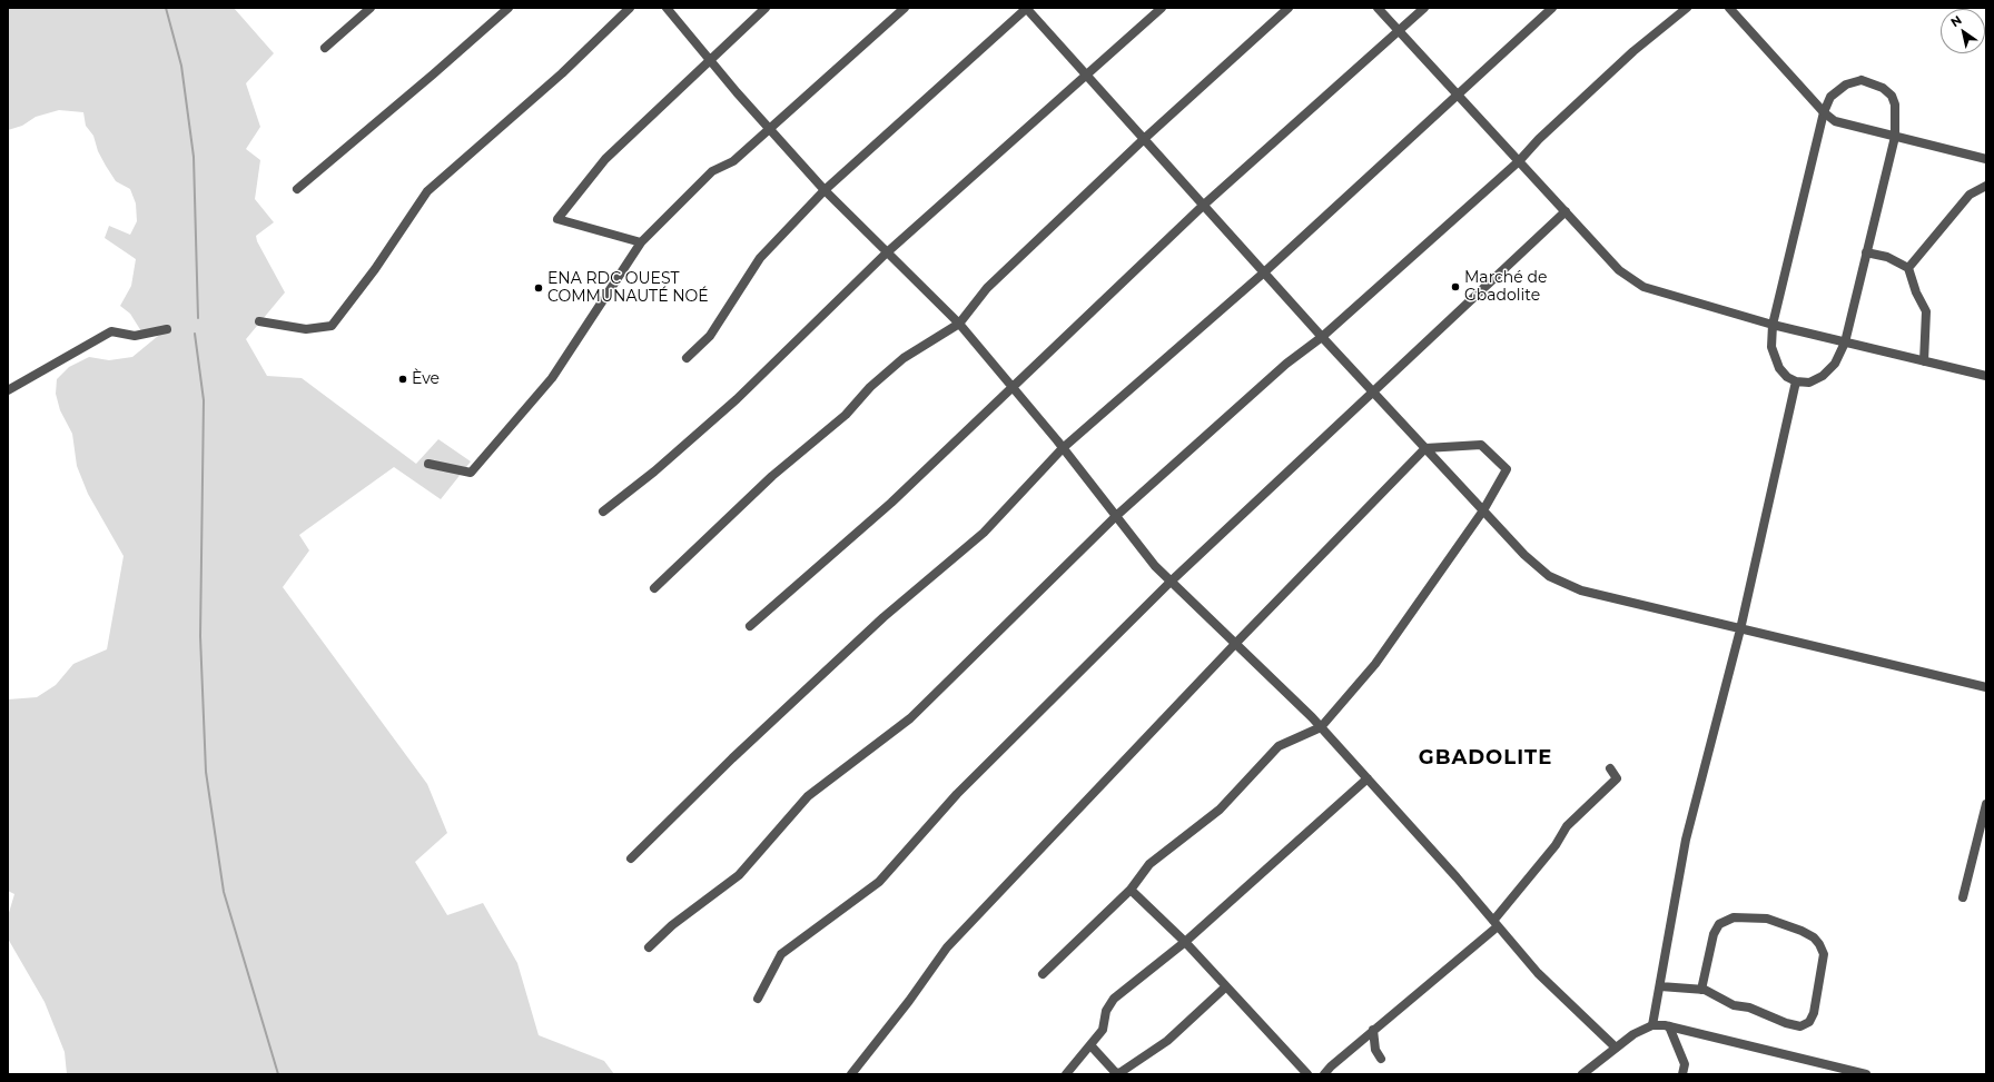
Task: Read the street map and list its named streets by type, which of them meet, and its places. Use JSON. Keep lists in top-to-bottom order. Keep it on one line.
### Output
{"districts":["GBADOLITE"],"places":["Marché de Gbadolite","ENA RDC OUEST COMMUNAUTÉ NOÉ","Ève"],"north":"top left"}
